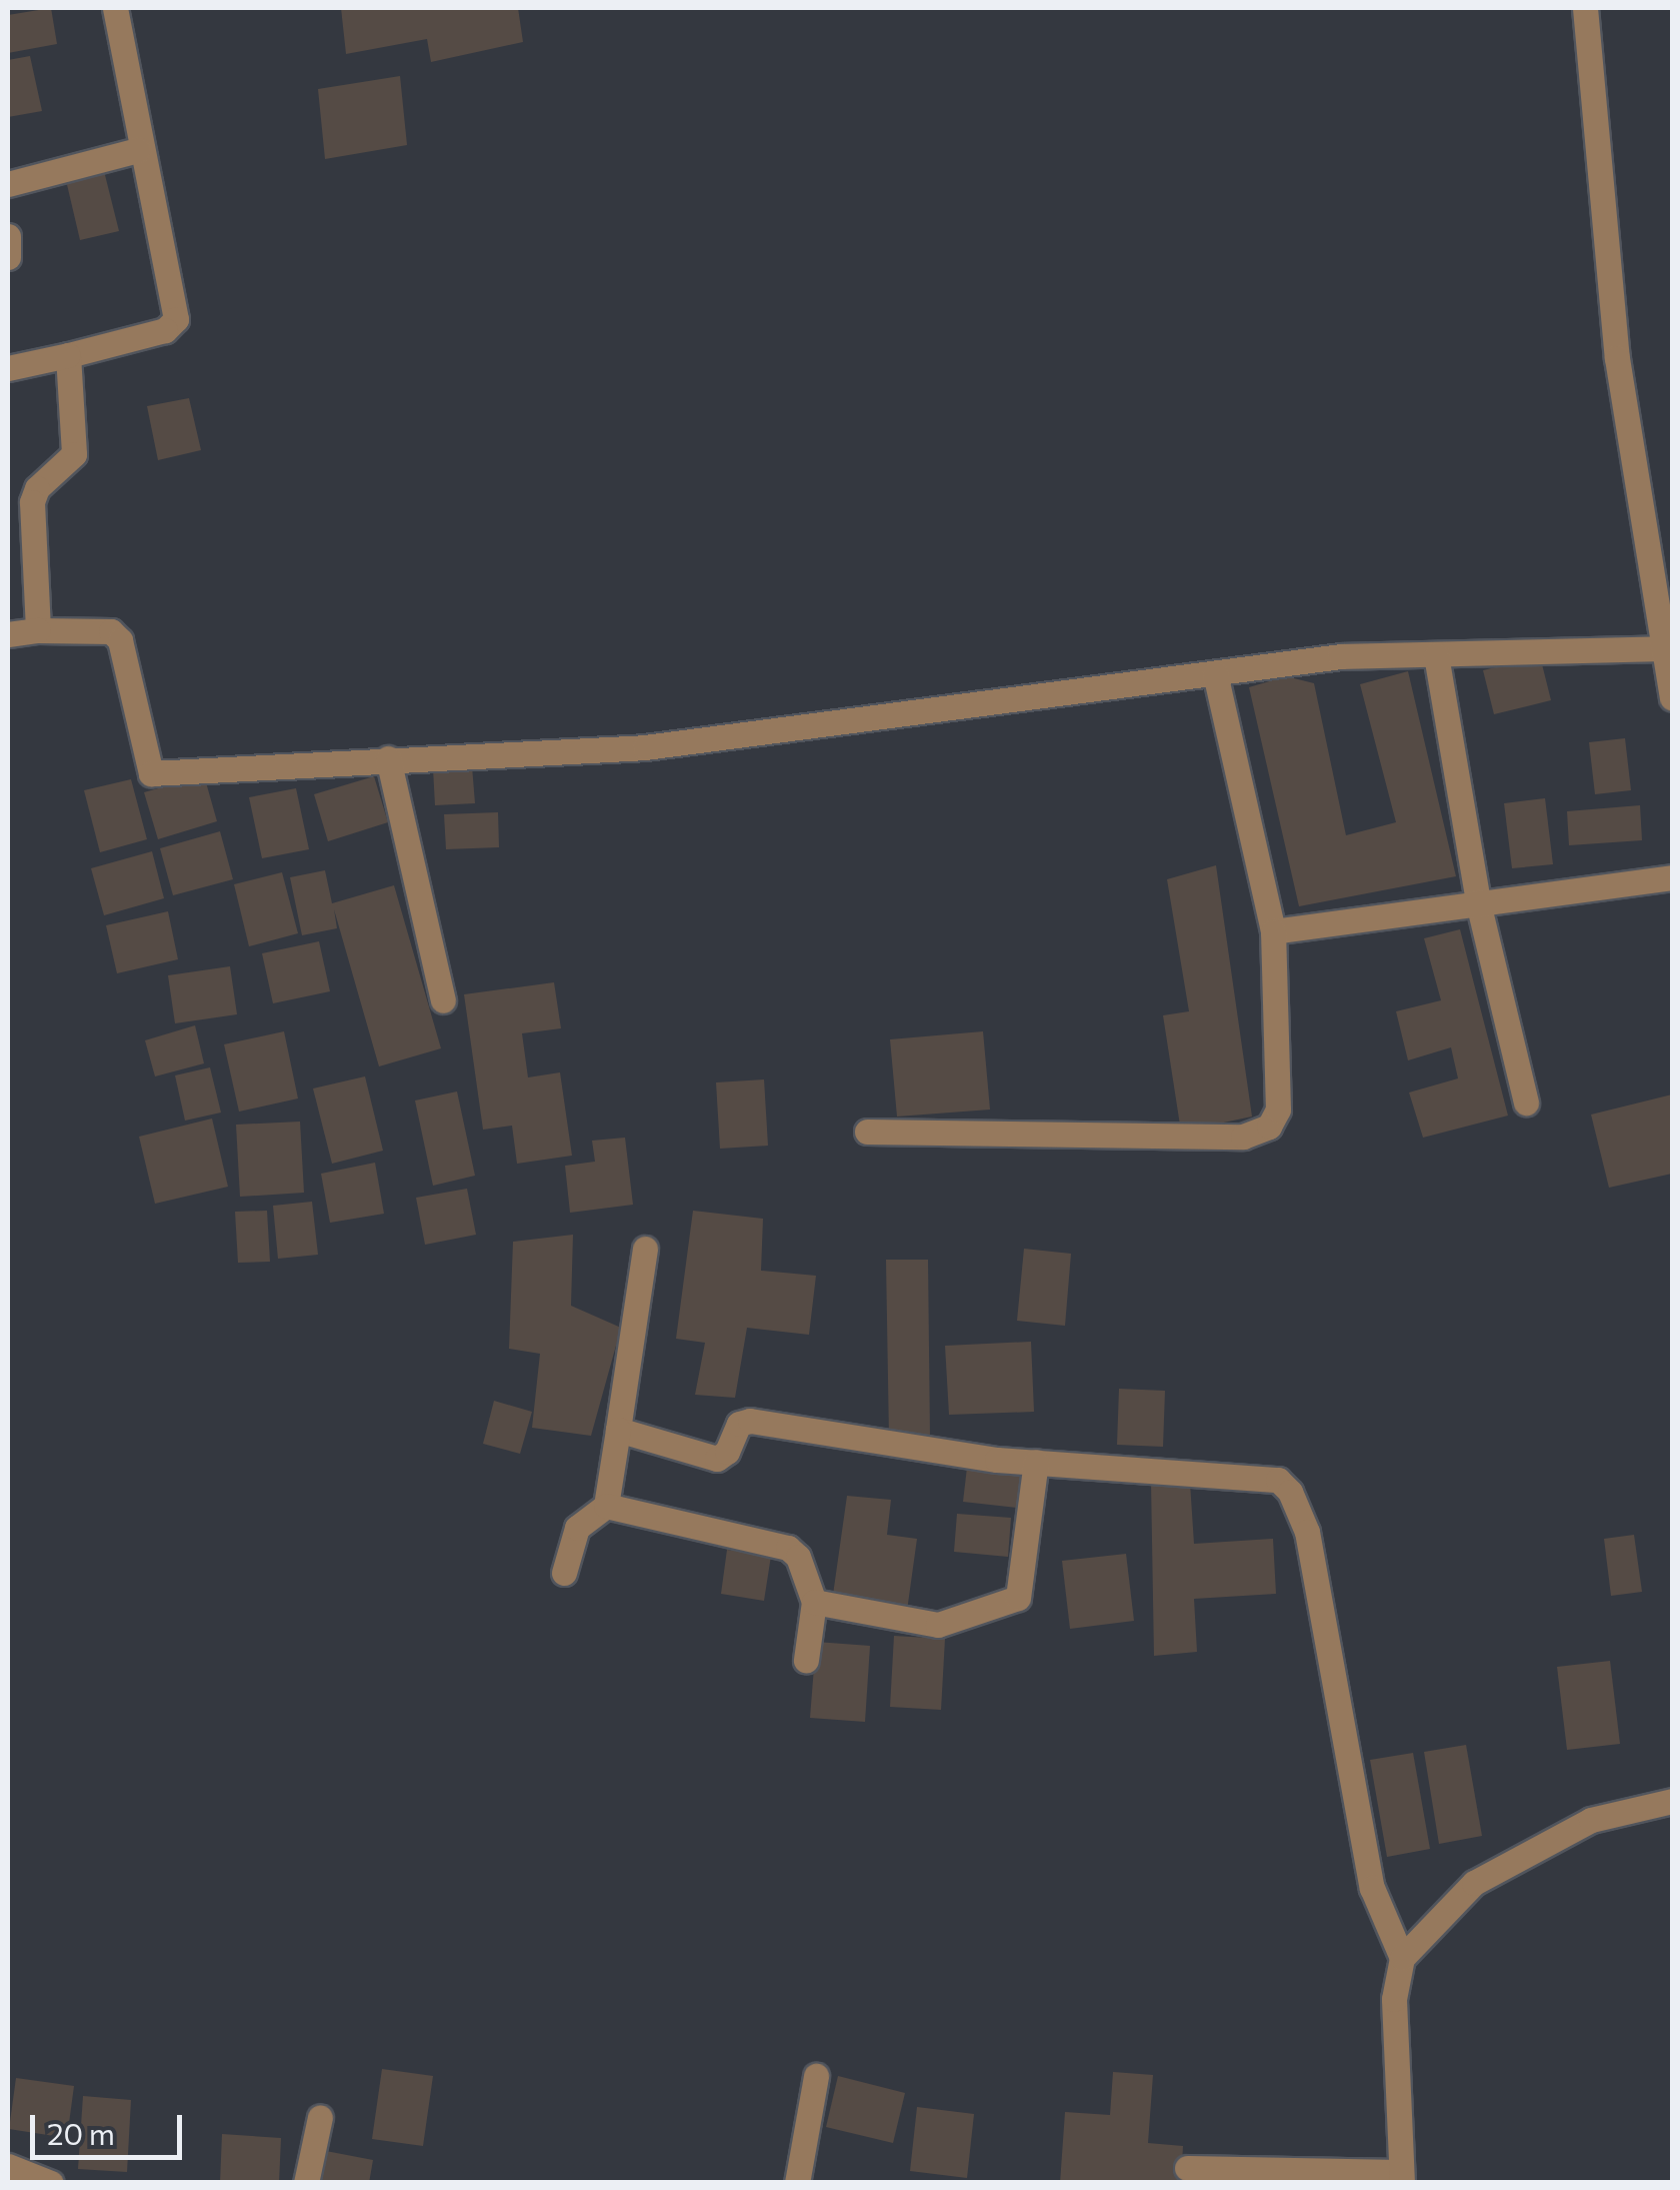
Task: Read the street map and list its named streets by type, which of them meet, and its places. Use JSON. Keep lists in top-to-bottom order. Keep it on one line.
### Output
{"scale_bar":"20 m"}
